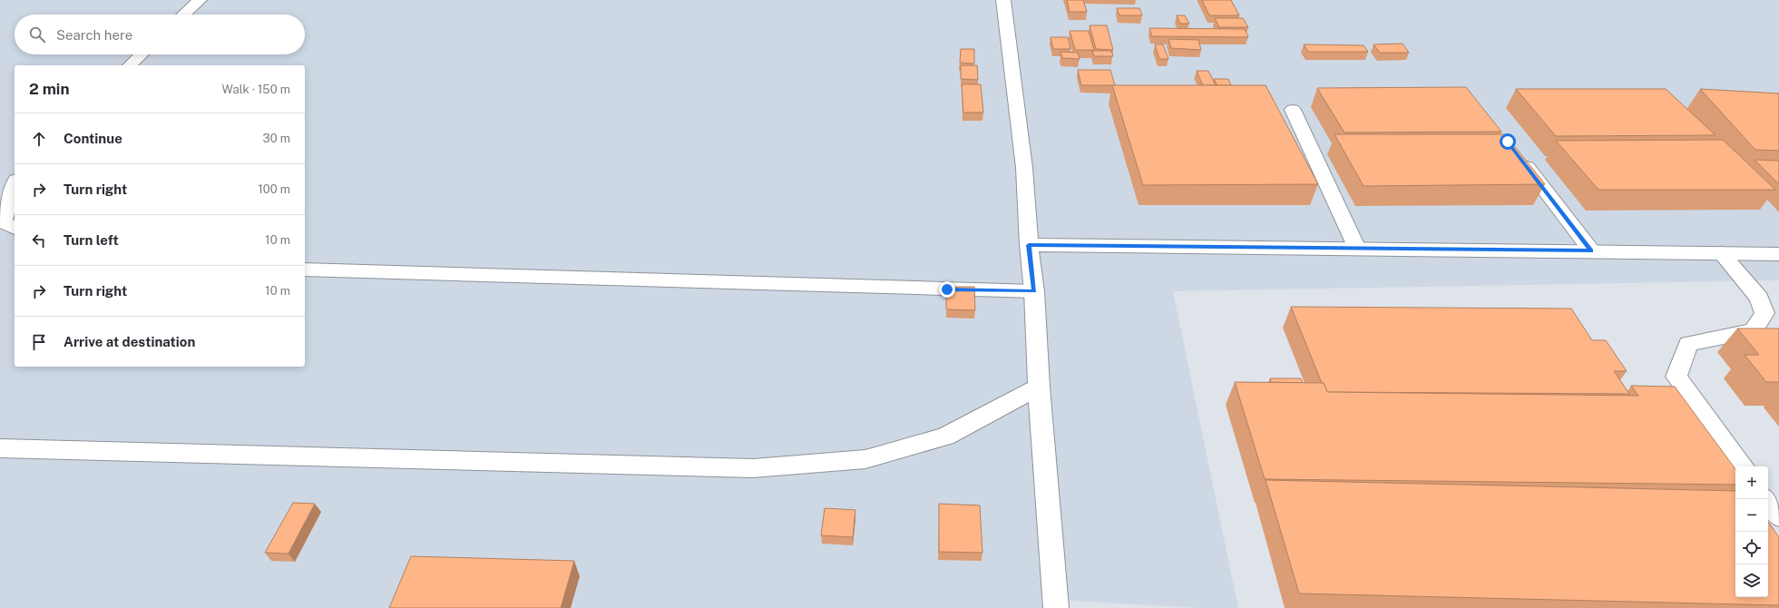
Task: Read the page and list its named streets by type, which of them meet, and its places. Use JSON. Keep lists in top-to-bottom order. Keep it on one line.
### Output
{"page":{"search":"Search here","heading":["2 min","Walk · 150 m"],"list":[["Continue","30 m"],["Turn right","100 m"],["Turn left","10 m"],["Turn right","10 m"],"Arrive at destination"],"map_buttons":["+","−"]}}
